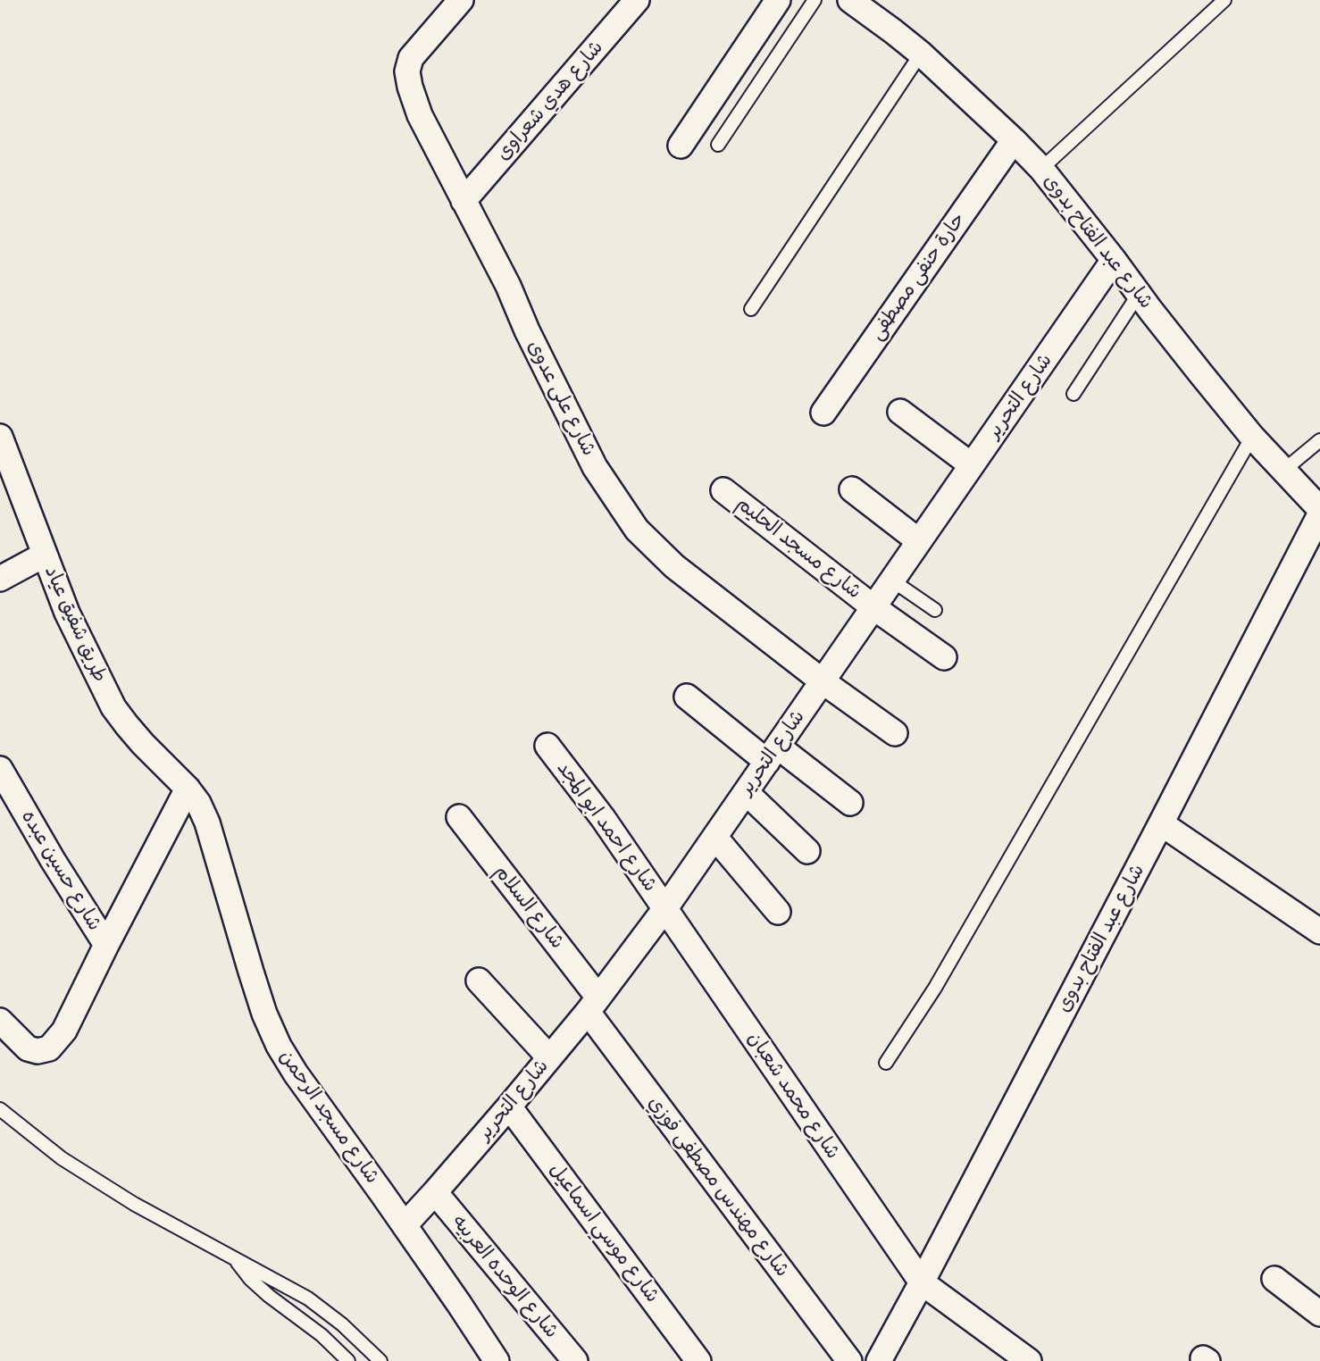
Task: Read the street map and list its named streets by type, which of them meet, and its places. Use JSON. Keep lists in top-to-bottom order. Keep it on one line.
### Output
{"streets":{"street":["شارع هدي شعراوى","شارع عبد الفتاح بدوى","حارة حنفى مصطفى","شارع التحرير","شارع على عدوى","شارع مسجد الحليم","طريق شفيق عياد","شارع احمد ابو المجد","شارع حسين عبده","شارع السلام","شارع محمد شعبان","شارع مسجد الرحمن","شارع مهندس مصطفى فوزي","شارع موسي اسماعيل","شارع الوحده العربيه"]},"crossings":[["شارع هدي شعراوى","شارع على عدوى"],["شارع عبد الفتاح بدوى","حارة حنفى مصطفى"],["شارع عبد الفتاح بدوى","شارع التحرير"],["شارع عبد الفتاح بدوى","شارع محمد شعبان"],["شارع التحرير","شارع على عدوى"],["شارع التحرير","شارع مسجد الحليم"],["شارع التحرير","شارع احمد ابو المجد"],["شارع التحرير","شارع السلام"],["شارع التحرير","شارع محمد شعبان"],["شارع التحرير","شارع مسجد الرحمن"],["شارع التحرير","شارع مهندس مصطفى فوزي"],["شارع التحرير","شارع موسي اسماعيل"],["شارع التحرير","شارع الوحده العربيه"],["طريق شفيق عياد","شارع مسجد الرحمن"],["شارع احمد ابو المجد","شارع محمد شعبان"],["شارع السلام","شارع مهندس مصطفى فوزي"]]}
